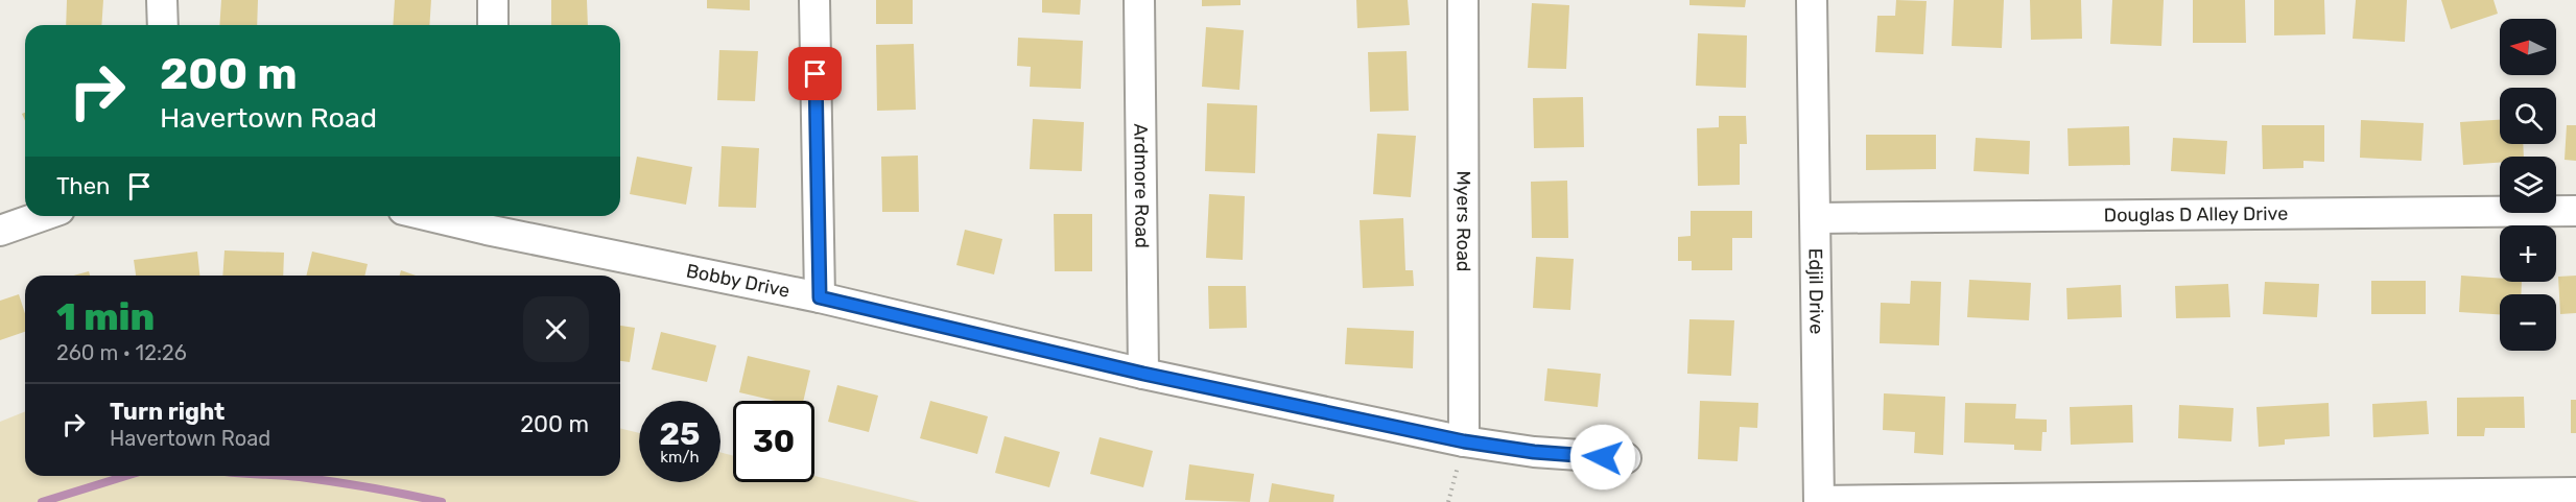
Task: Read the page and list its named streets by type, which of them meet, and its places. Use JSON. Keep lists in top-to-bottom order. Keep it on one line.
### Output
{"streets":{"street":["Ardmore Road","Douglas D Alley Drive","Myers Road","Bobby Drive","Edjil Drive"]},"crossings":[["Ardmore Road","Bobby Drive"],["Douglas D Alley Drive","Edjil Drive"],["Myers Road","Bobby Drive"]],"north":"left","page":{"map_buttons":["+","−"],"turn":["200 m","Havertown Road"],"then":"Then","heading":["1 min","260 m · 12:26"],"list":[{"name":"Turn right","note":"Havertown Road","value":"200 m"}],"speed":"25 km/h","limit":"30"}}
